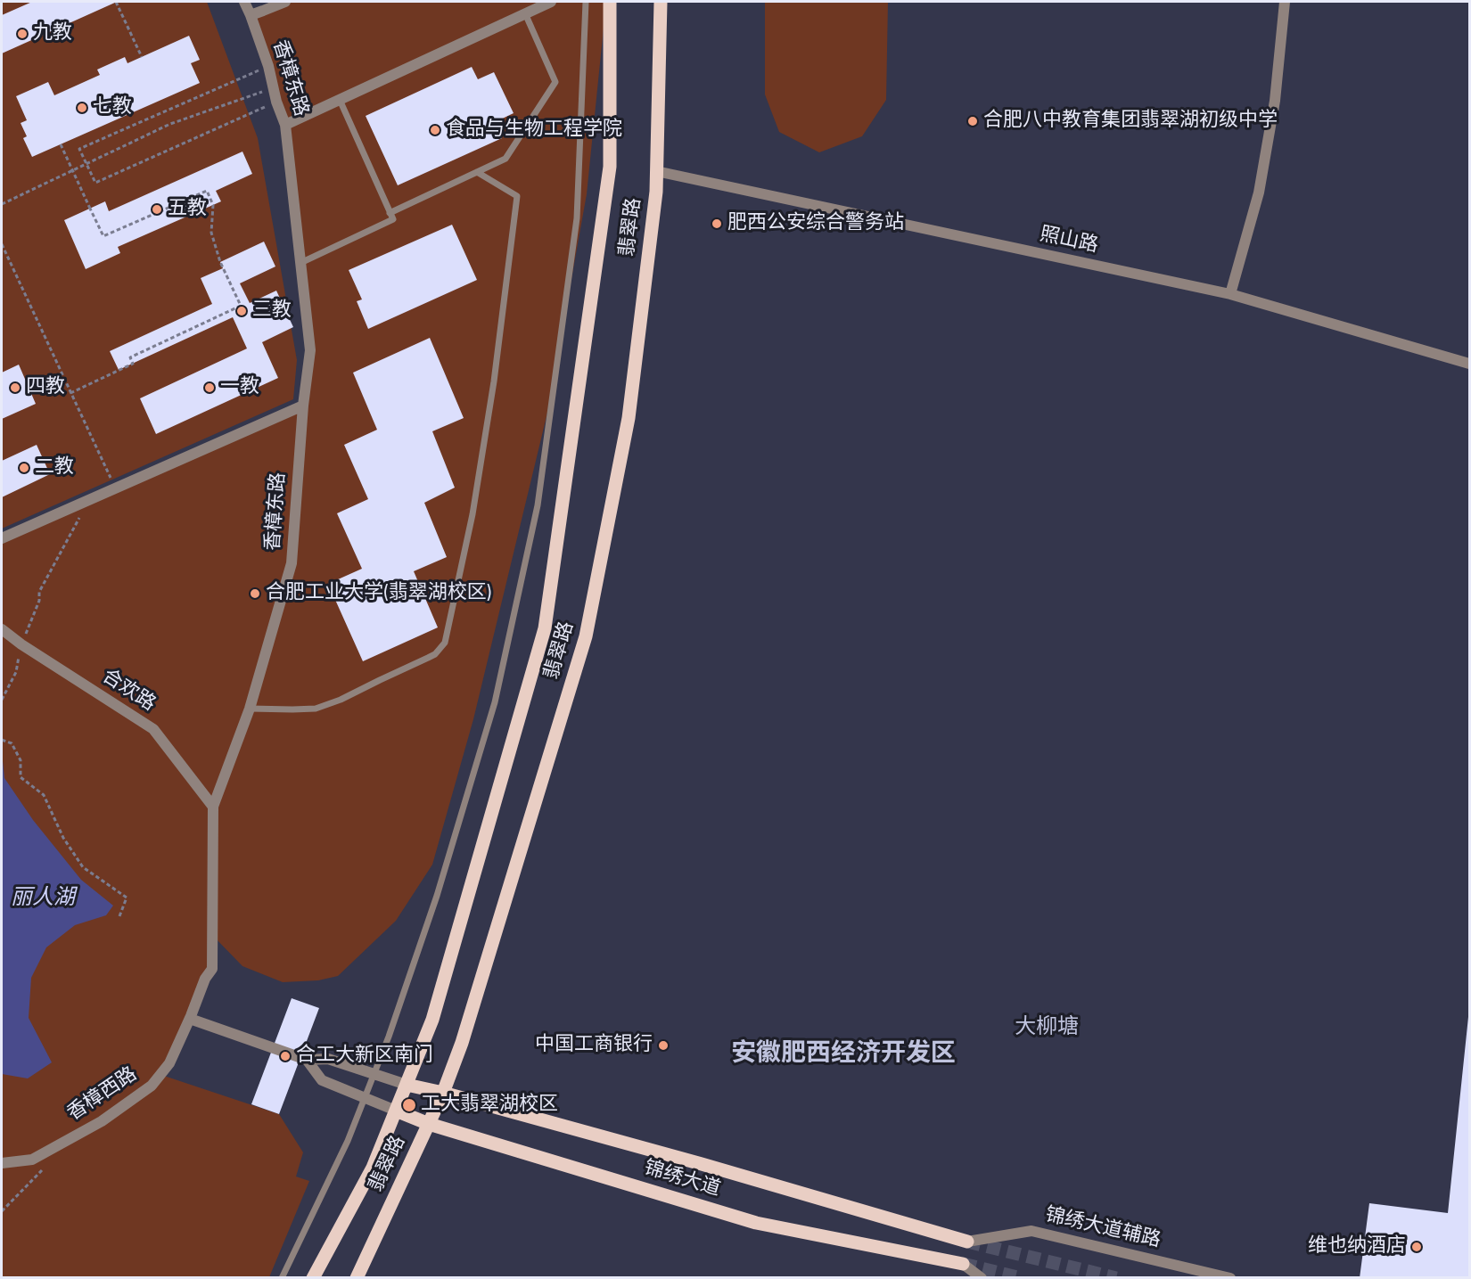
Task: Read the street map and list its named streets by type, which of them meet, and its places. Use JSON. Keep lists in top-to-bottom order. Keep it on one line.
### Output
{"streets":{"main road":["翡翠路","锦绣大道"],"street":["香樟东路","照山路","合欢路","香樟西路","锦绣大道辅路"]},"crossings":[["香樟东路","合欢路"],["香樟东路","香樟西路"],["翡翠路","照山路"],["翡翠路","锦绣大道"],["锦绣大道","锦绣大道辅路"]],"districts":["大柳塘","安徽肥西经济开发区"],"water":["丽人湖"],"places":["九教","七教","合肥八中教育集团翡翠湖初级中学","食品与生物工程学院","五教","肥西公安综合警务站","三教","四教","一教","二教","合肥工业大学(翡翠湖校区)","中国工商银行","合工大新区南门","工大翡翠湖校区","维也纳酒店"]}
